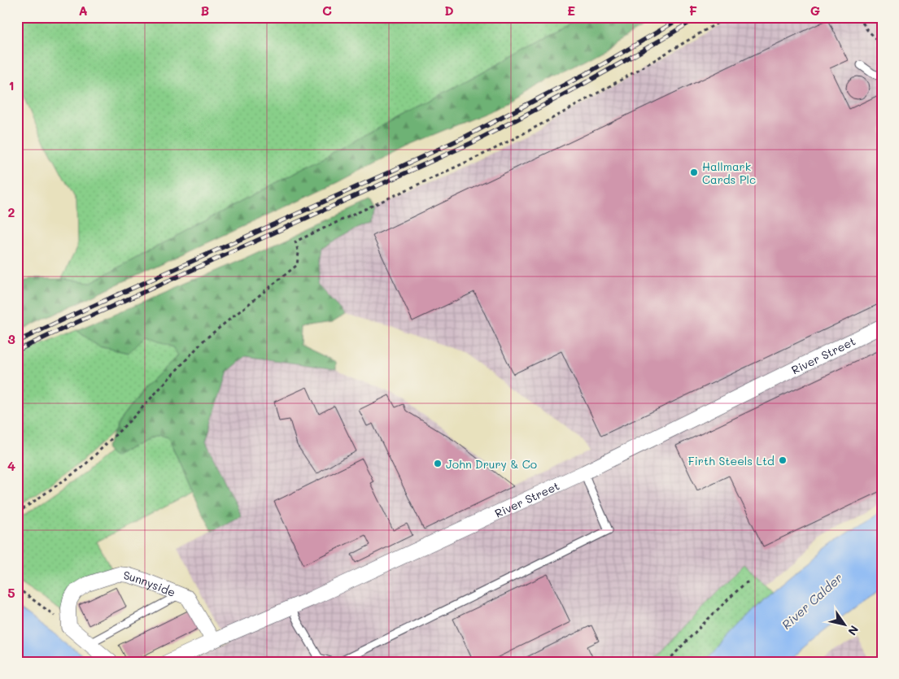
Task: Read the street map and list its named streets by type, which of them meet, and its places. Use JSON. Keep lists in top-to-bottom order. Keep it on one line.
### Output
{"streets":{"street":["River Street","Sunnyside"]},"crossings":[["River Street","Sunnyside"]],"water":["River Calder"],"places":["Hallmark Cards Plc","Firth Steels Ltd","John Drury & Co"],"north":"bottom right","grid":{"columns":["A","B","C","D","E","F","G"],"rows":["1","2","3","4","5"]}}
